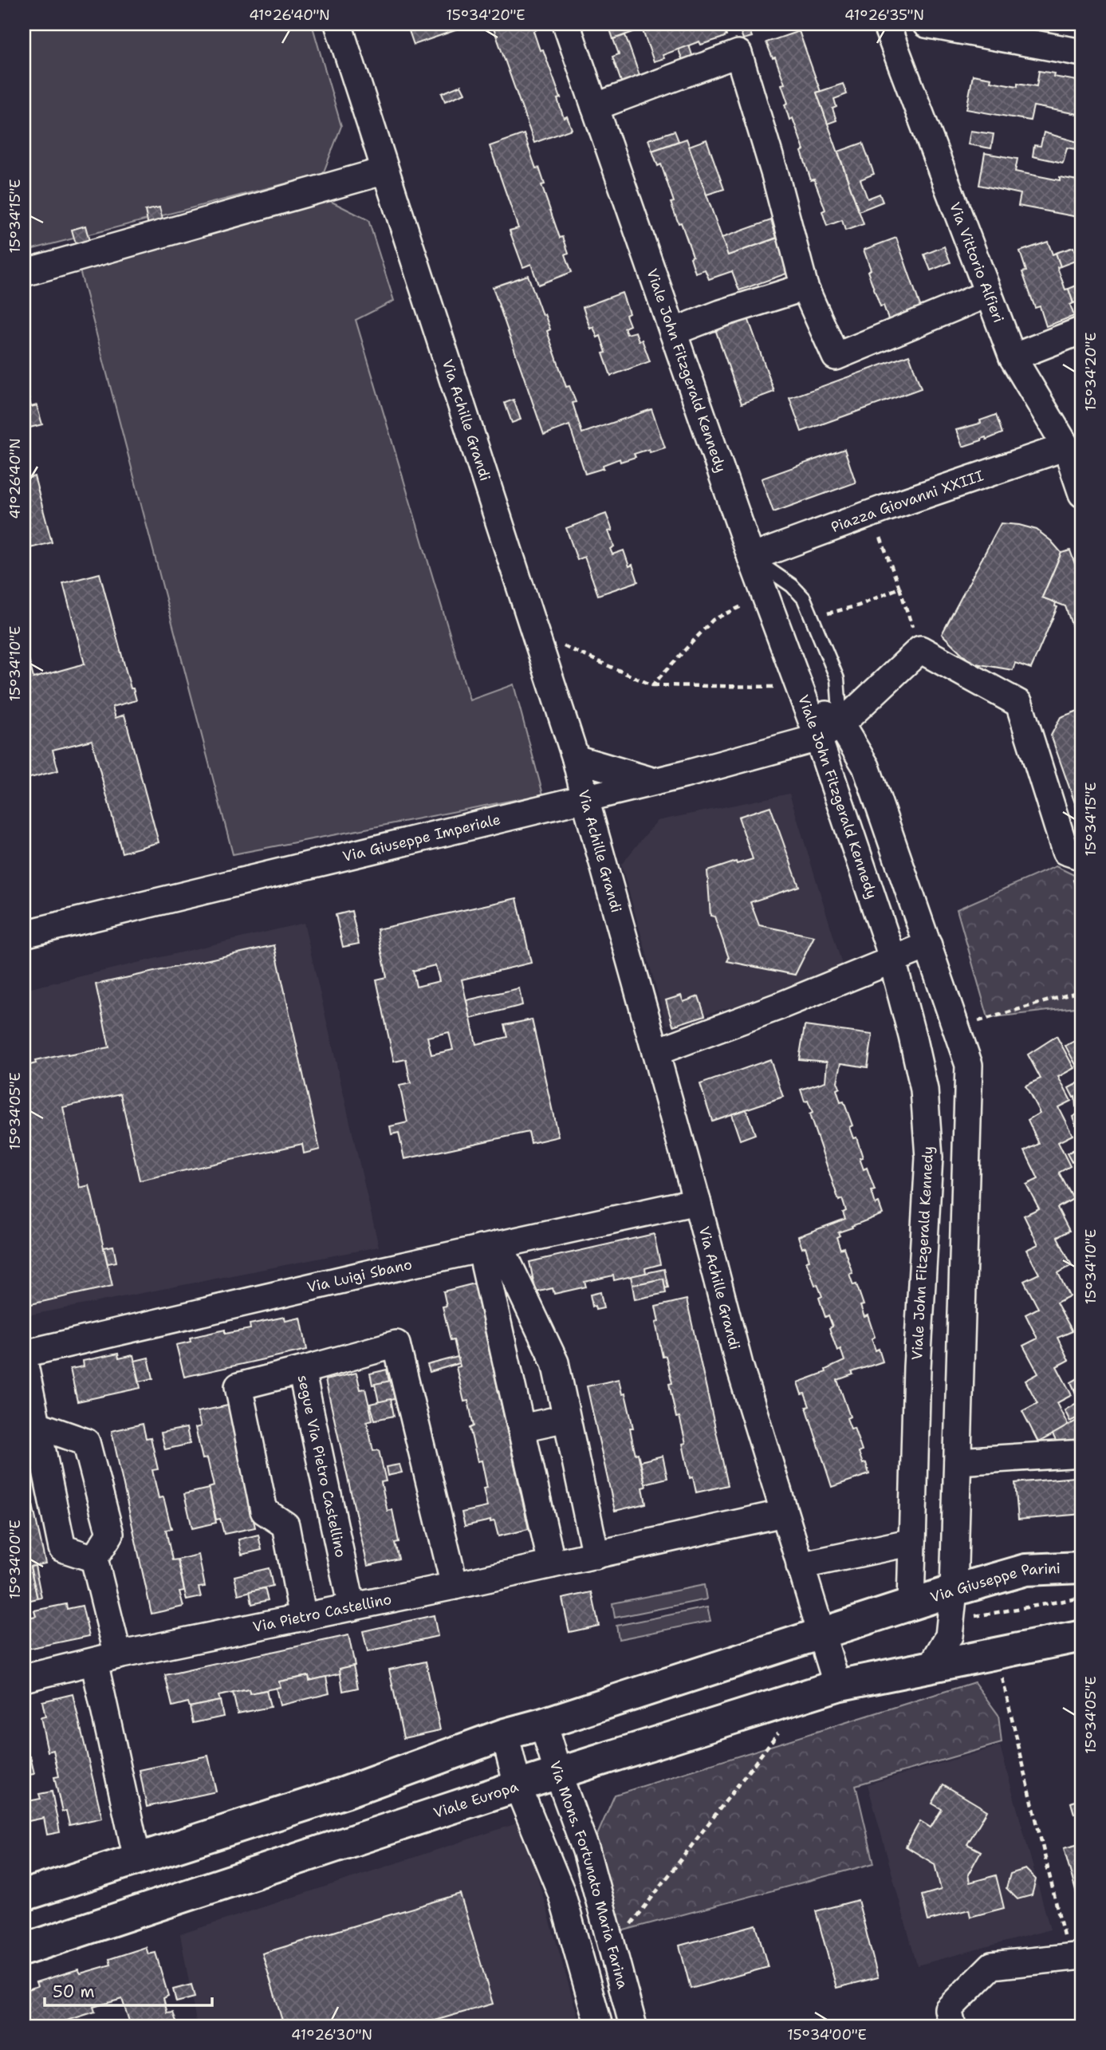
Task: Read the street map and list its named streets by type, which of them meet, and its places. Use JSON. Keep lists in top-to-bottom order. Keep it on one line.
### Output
{"streets":{"street":["Via Vittorio Alfieri","Viale John Fitzgerald Kennedy","Via Achille Grandi","Piazza Giovanni XXIII","Via Giuseppe Imperiale","Via Luigi Sbano","segue Via Pietro Castellino","Via Giuseppe Parini","Via Pietro Castellino","Viale Europa","Via Mons. Fortunato Maria Farina"]},"crossings":[["Via Vittorio Alfieri","Piazza Giovanni XXIII"],["Viale John Fitzgerald Kennedy","Piazza Giovanni XXIII"],["Viale John Fitzgerald Kennedy","Via Giuseppe Imperiale"],["Viale John Fitzgerald Kennedy","Via Giuseppe Parini"],["Viale John Fitzgerald Kennedy","Viale Europa"],["Via Achille Grandi","Via Giuseppe Imperiale"],["Via Achille Grandi","Via Luigi Sbano"],["Via Achille Grandi","Via Pietro Castellino"],["Via Achille Grandi","Viale Europa"],["segue Via Pietro Castellino","Via Pietro Castellino"],["Viale Europa","Via Mons. Fortunato Maria Farina"]],"scale_bar":"50 m","coordinates":["41°26'40\"N","15°34'20\"E","41°26'35\"N","15°34'15\"E","15°34'10\"E","15°34'05\"E","15°34'00\"E","41°26'30\"N"]}
